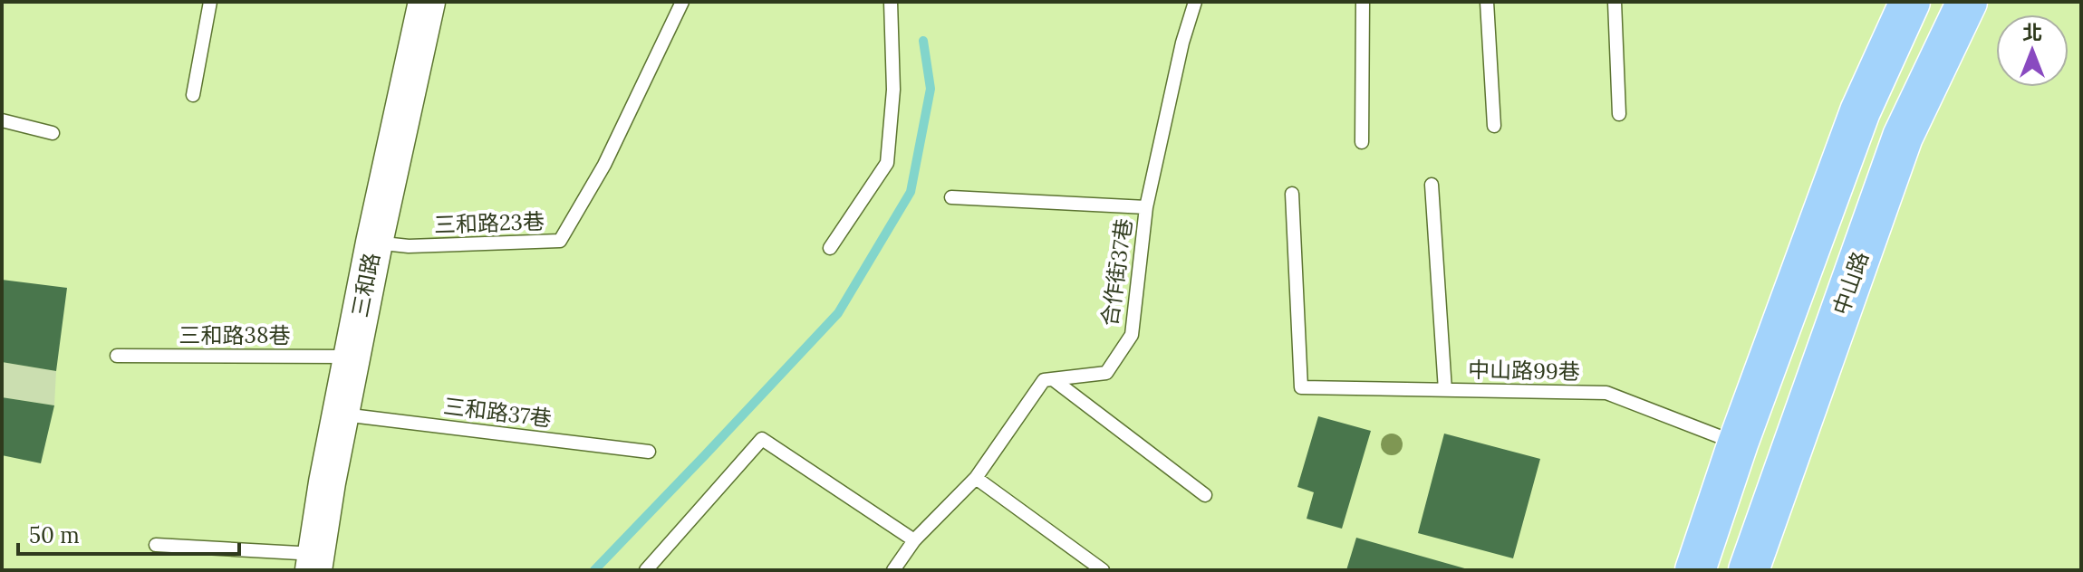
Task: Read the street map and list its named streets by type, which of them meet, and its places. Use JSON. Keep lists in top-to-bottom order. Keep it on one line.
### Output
{"streets":{"main road":["中山路"],"street":["三和路"],"lane":["三和路23巷","合作街37巷","三和路38巷","中山路99巷","三和路37巷"]},"crossings":[["三和路23巷","三和路"],["三和路","三和路38巷"],["三和路","三和路37巷"]],"scale_bar":"50 m","north":"top"}
